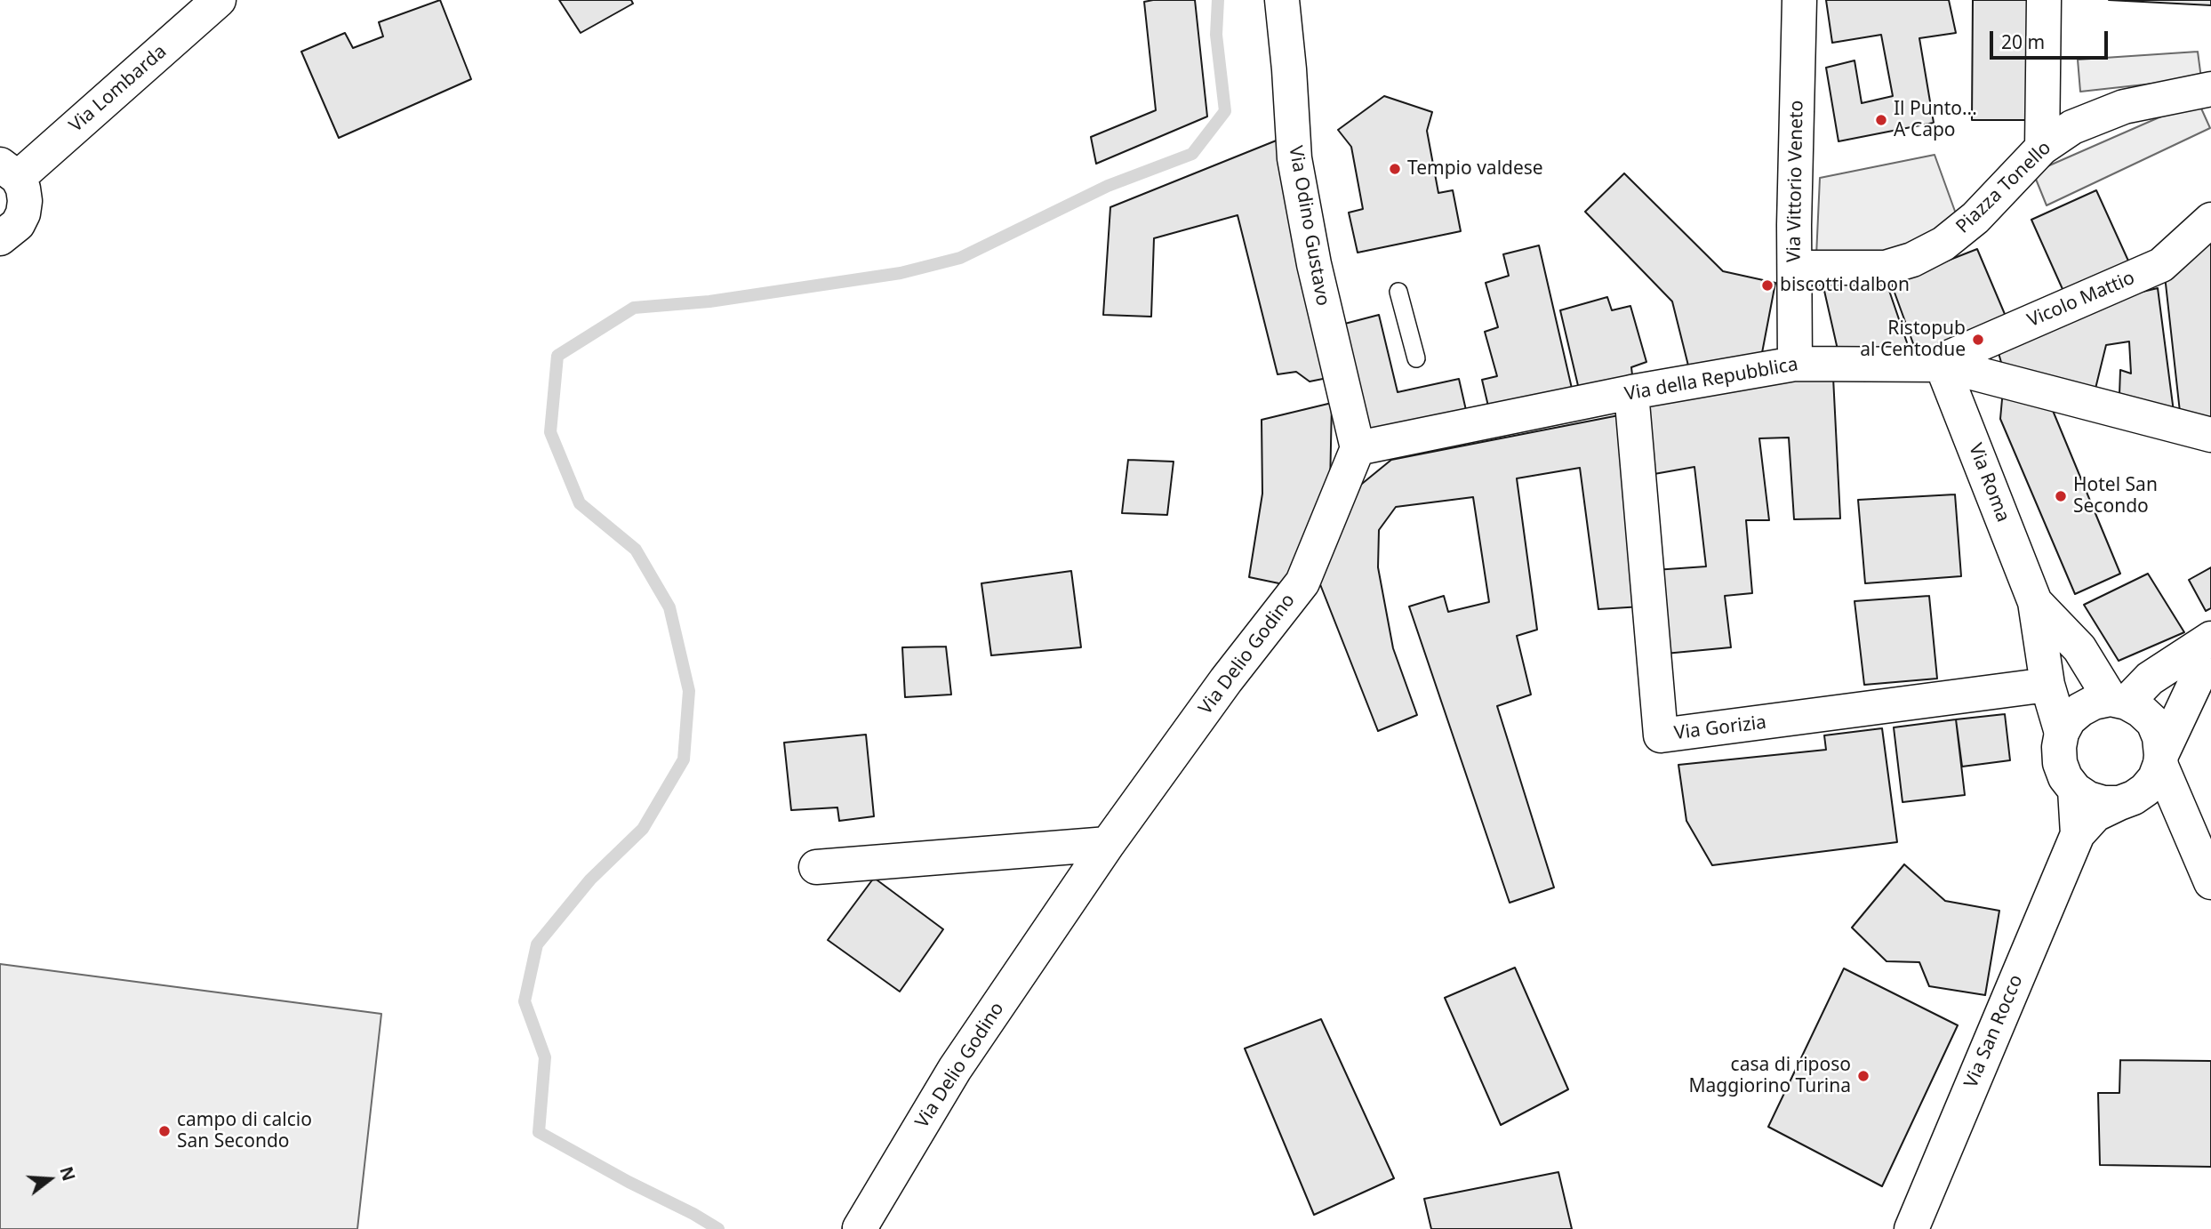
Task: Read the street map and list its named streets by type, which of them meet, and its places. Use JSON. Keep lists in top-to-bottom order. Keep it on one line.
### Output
{"streets":{"street":["Via Lombarda","Via Vittorio Veneto","Piazza Tonello","Via Odino Gustavo","Vicolo Mattio","Via della Repubblica","Via Roma","Via Delio Godino","Via Gorizia","Via San Rocco"]},"crossings":[["Via Vittorio Veneto","Piazza Tonello"],["Via Vittorio Veneto","Via della Repubblica"],["Via Odino Gustavo","Via della Repubblica"],["Via Odino Gustavo","Via Delio Godino"],["Vicolo Mattio","Via della Repubblica"],["Vicolo Mattio","Via Roma"],["Via della Repubblica","Via Roma"],["Via della Repubblica","Via Delio Godino"],["Via della Repubblica","Via Gorizia"],["Via Roma","Via Gorizia"]],"places":["Il Punto... A Capo","Tempio valdese","biscotti dalbon","Ristopub al Centodue","Hotel San Secondo","casa di riposo Maggiorino Turina","campo di calcio San Secondo"],"scale_bar":"20 m","north":"right"}
